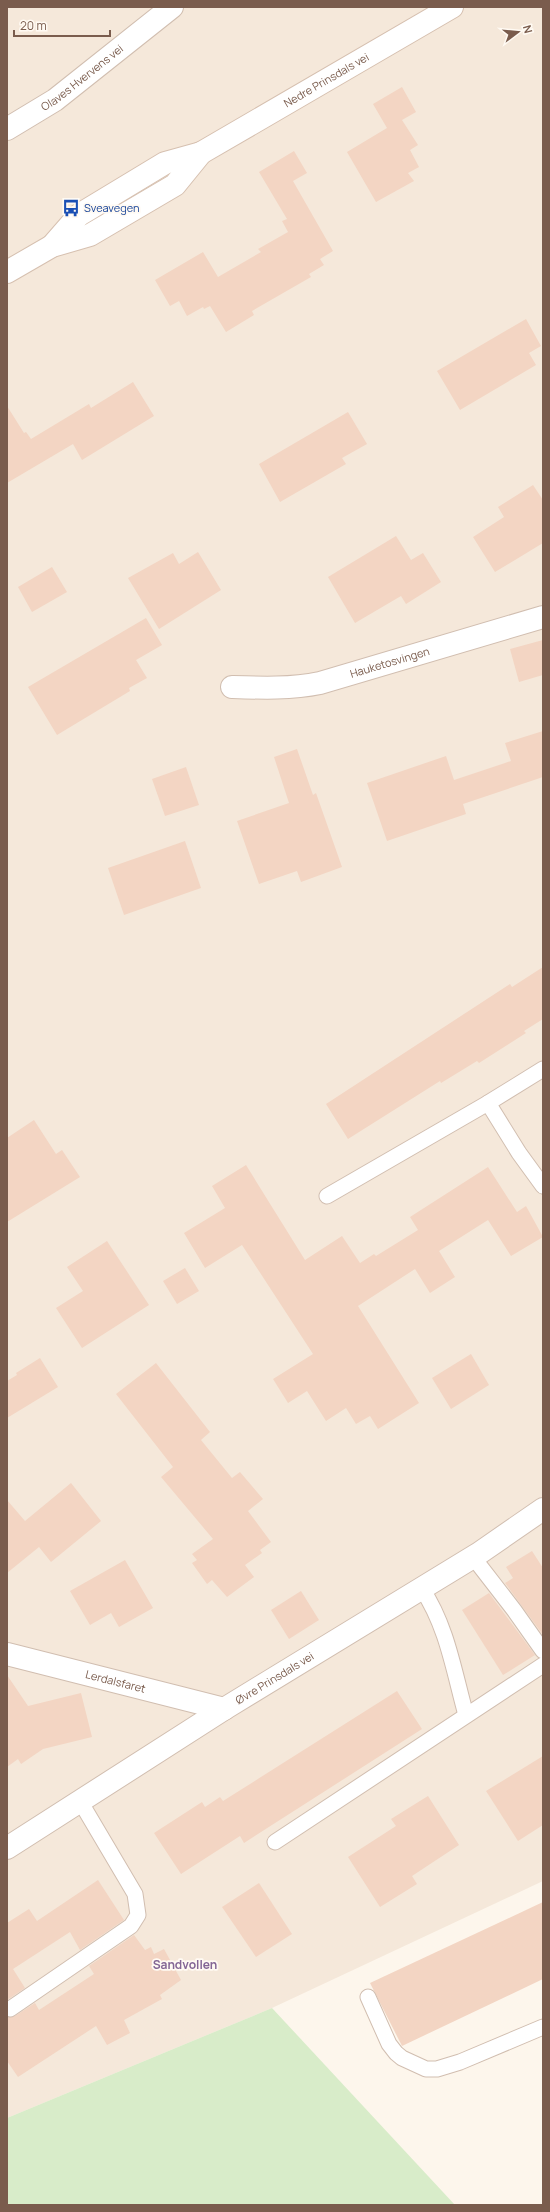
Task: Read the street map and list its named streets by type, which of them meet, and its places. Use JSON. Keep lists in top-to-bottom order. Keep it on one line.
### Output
{"streets":{"street":["Olaves Hvervens vei","Nedre Prinsdals vei","Hauketosvingen","Øvre Prinsdals vei","Lerdalsfaret"]},"crossings":[["Øvre Prinsdals vei","Lerdalsfaret"]],"districts":["Sandvollen"],"places":{"bus stop":["Sveavegen"]},"scale_bar":"20 m","north":"right"}
